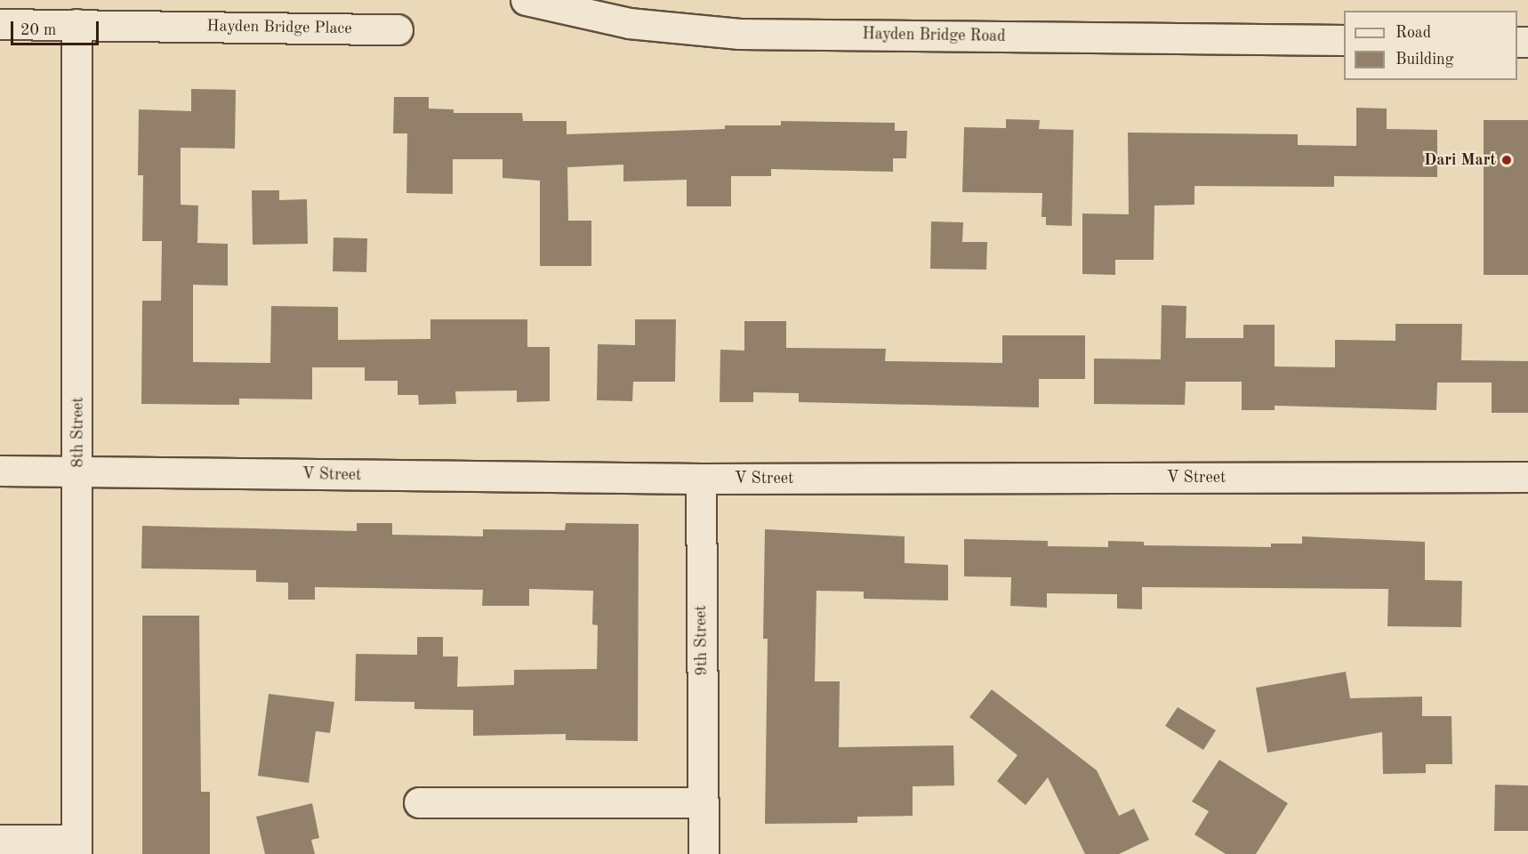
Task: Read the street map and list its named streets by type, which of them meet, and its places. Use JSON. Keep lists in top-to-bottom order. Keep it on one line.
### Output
{"streets":{"street":["Hayden Bridge Place","Hayden Bridge Road","8th Street","V Street","9th Street"]},"crossings":[["Hayden Bridge Place","8th Street"],["8th Street","V Street"],["V Street","9th Street"]],"places":["Dari Mart"],"legend":["Road","Building"],"scale_bar":"20 m"}
